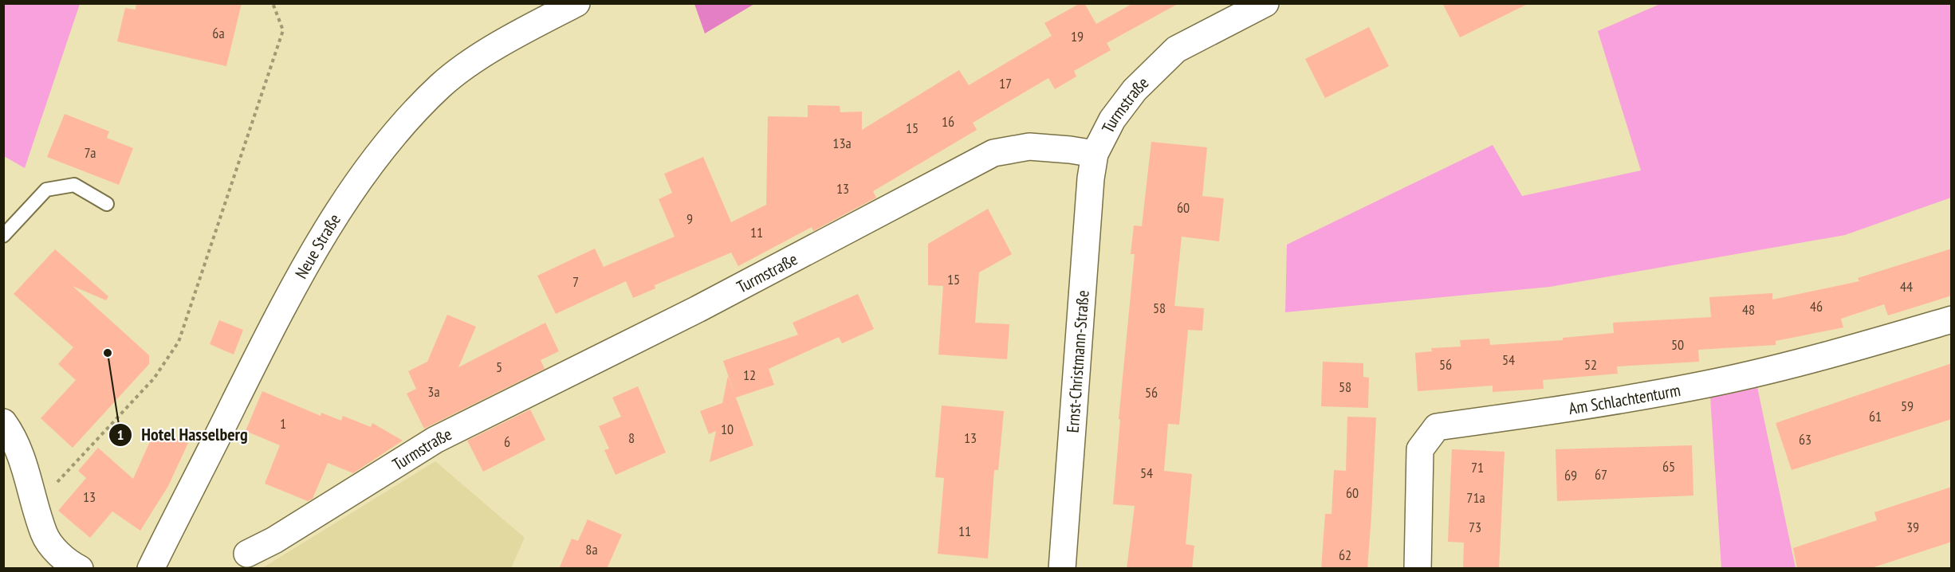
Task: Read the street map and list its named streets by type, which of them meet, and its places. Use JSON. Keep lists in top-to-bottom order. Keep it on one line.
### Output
{"streets":{"street":["Turmstraße","Neue Straße","Ernst-Christmann-Straße","Am Schlachtenturm"]},"crossings":[["Turmstraße","Ernst-Christmann-Straße"]],"places":["Hotel Hasselberg"],"house_numbers":["6a","19","17","16","15","13a","7a","13","60","9","11","15","7","44","46","58","48","50","54","56","52","5","12","58","3a","56","59","61","1","10","8","13","63","6","65","71","54","67","69","60","13","71a","73","39","11","8a","62"]}
